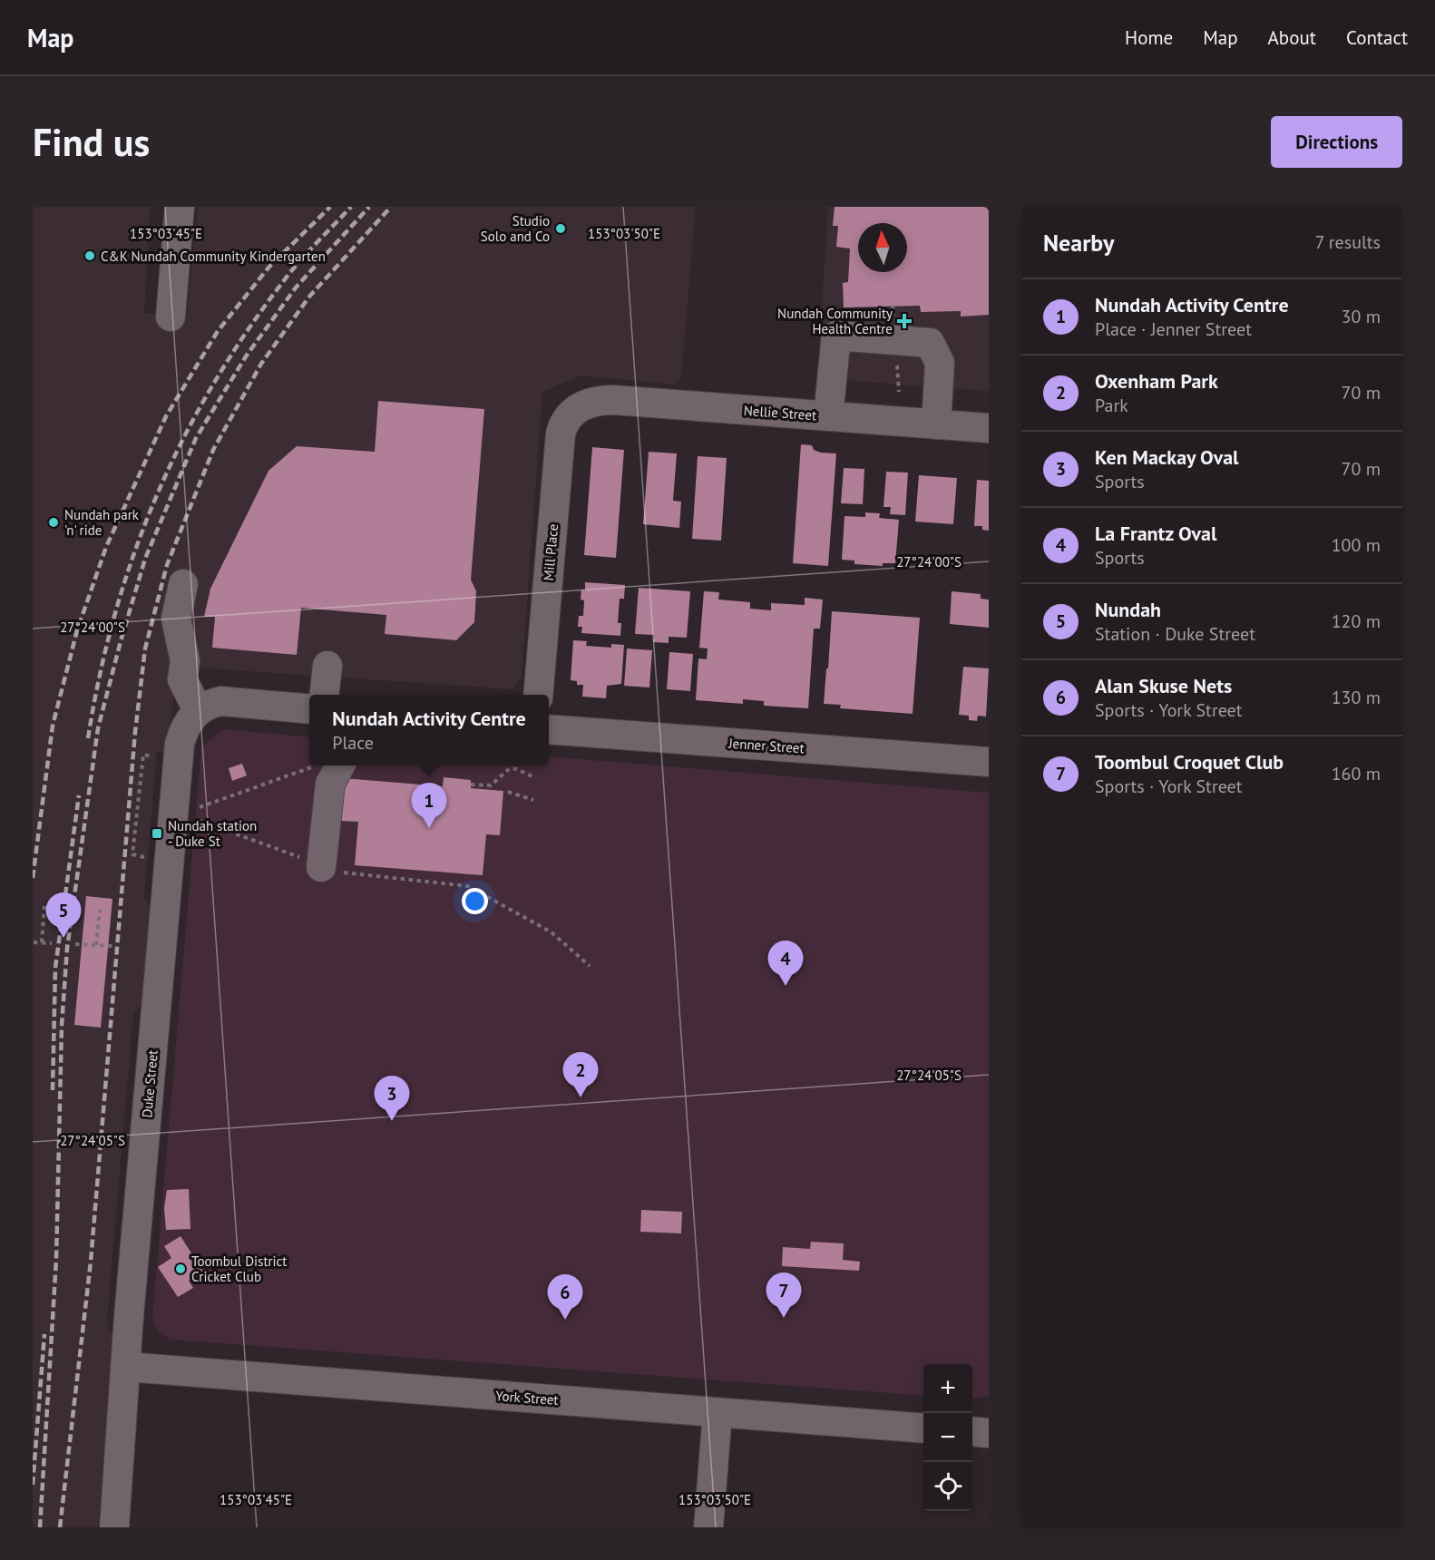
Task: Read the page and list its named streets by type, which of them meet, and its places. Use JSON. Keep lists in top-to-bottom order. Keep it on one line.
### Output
{"streets":{"street":["Nellie Street","Mill Place","Jenner Street","Duke Street","York Street"]},"crossings":[["Nellie Street","Mill Place"],["Duke Street","York Street"]],"places":{"other":["Studio Solo and Co","C&K Nundah Community Kindergarten","Nundah park 'n' ride","Toombul District Cricket Club"],"health":["Nundah Community Health Centre"],"transit":["Nundah station - Duke St"]},"north":"top","page":{"header":"Map","nav":["Home","Map","About","Contact"],"buttons":"Directions","title":"Find us","heading":["Nearby","7 results"],"list":[{"mark":"1","name":"Nundah Activity Centre","note":"Place · Jenner Street","value":"30 m"},{"mark":"2","name":"Oxenham Park","note":"Park","value":"70 m"},{"mark":"3","name":"Ken Mackay Oval","note":"Sports","value":"70 m"},{"mark":"4","name":"La Frantz Oval","note":"Sports","value":"100 m"},{"mark":"5","name":"Nundah","note":"Station · Duke Street","value":"120 m"},{"mark":"6","name":"Alan Skuse Nets","note":"Sports · York Street","value":"130 m"},{"mark":"7","name":"Toombul Croquet Club","note":"Sports · York Street","value":"160 m"}],"popup":["Nundah Activity Centre","Place"],"pins":["1","5","4","2","3","7","6"],"map_buttons":["+","−"]},"coordinates":["153°03'45\"E","153°03'50\"E","27°24'00\"S","27°24'05\"S"]}
